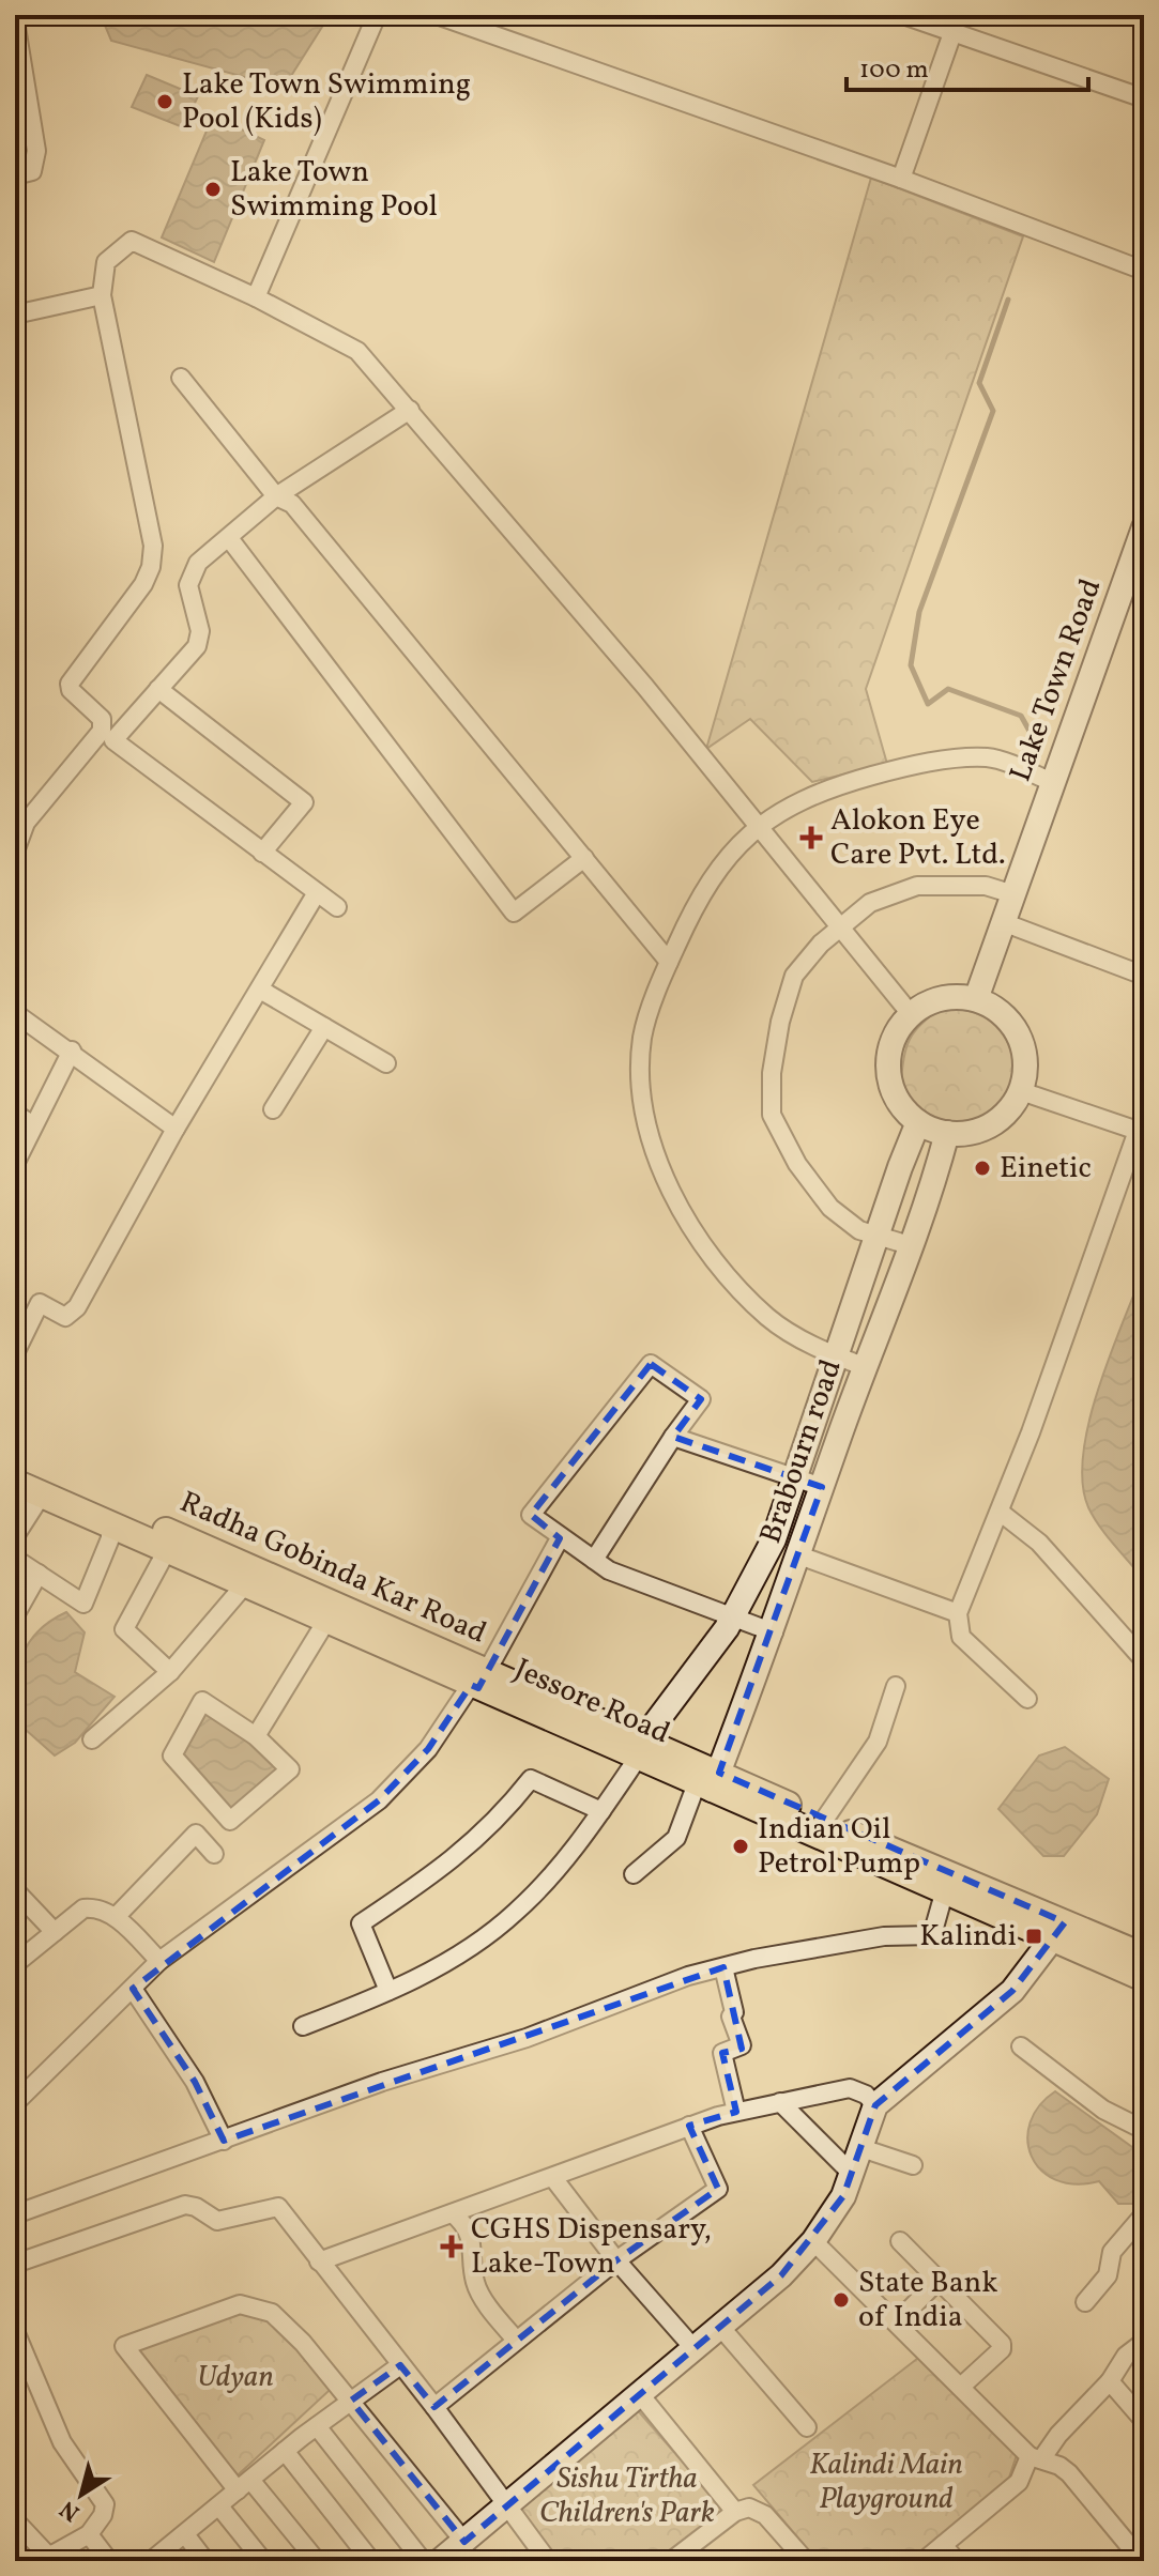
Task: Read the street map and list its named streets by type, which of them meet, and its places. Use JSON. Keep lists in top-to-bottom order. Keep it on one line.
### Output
{"streets":{"main road":["Radha Gobinda Kar Road","Jessore Road"],"street":["Lake Town Road","Brabourn road"]},"crossings":[["Lake Town Road","Brabourn road"],["Brabourn road","Radha Gobinda Kar Road"],["Radha Gobinda Kar Road","Jessore Road"]],"parks":["Udyan","Kalindi Main Playground","Sishu Tirtha Children's Park"],"places":{"other":["Lake Town Swimming Pool (Kids)","Lake Town Swimming Pool","Einetic","Indian Oil Petrol Pump","State Bank of India"],"health":["Alokon Eye Care Pvt. Ltd.","CGHS Dispensary, Lake-Town"],"transit":["Kalindi"]},"scale_bar":"100 m","north":"bottom left"}
